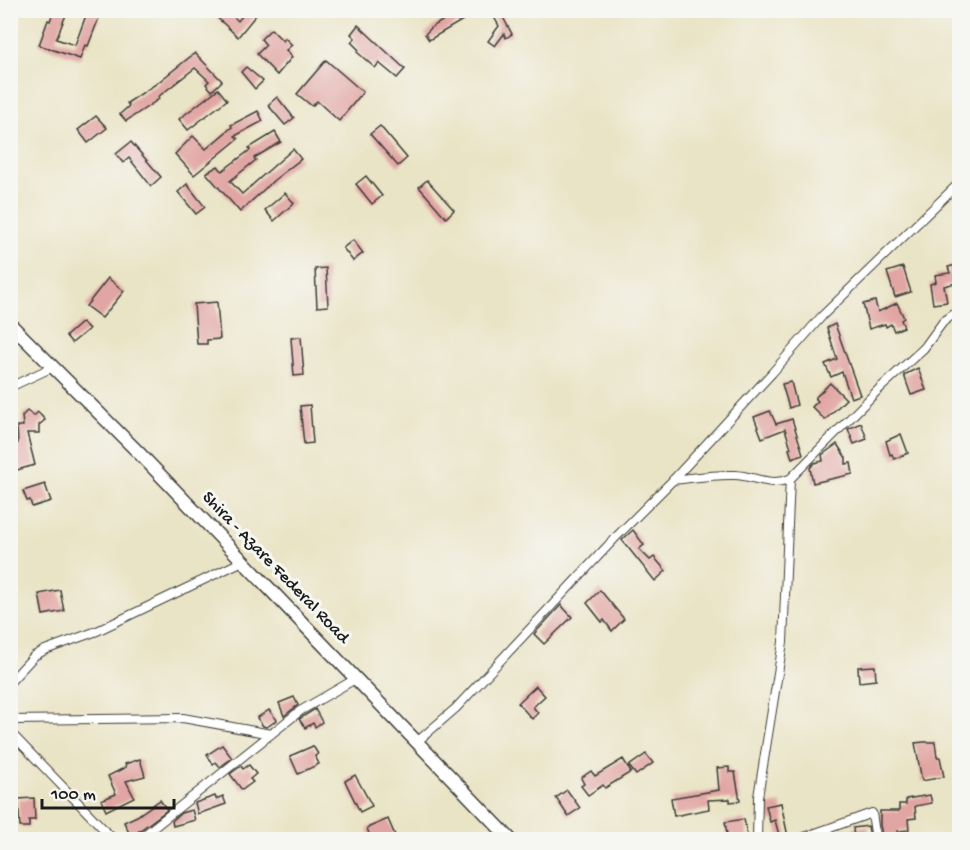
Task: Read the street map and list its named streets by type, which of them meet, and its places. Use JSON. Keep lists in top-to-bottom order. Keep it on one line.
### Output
{"streets":{"main road":["Shira - Azare Federal Road"]},"scale_bar":"100 m"}
